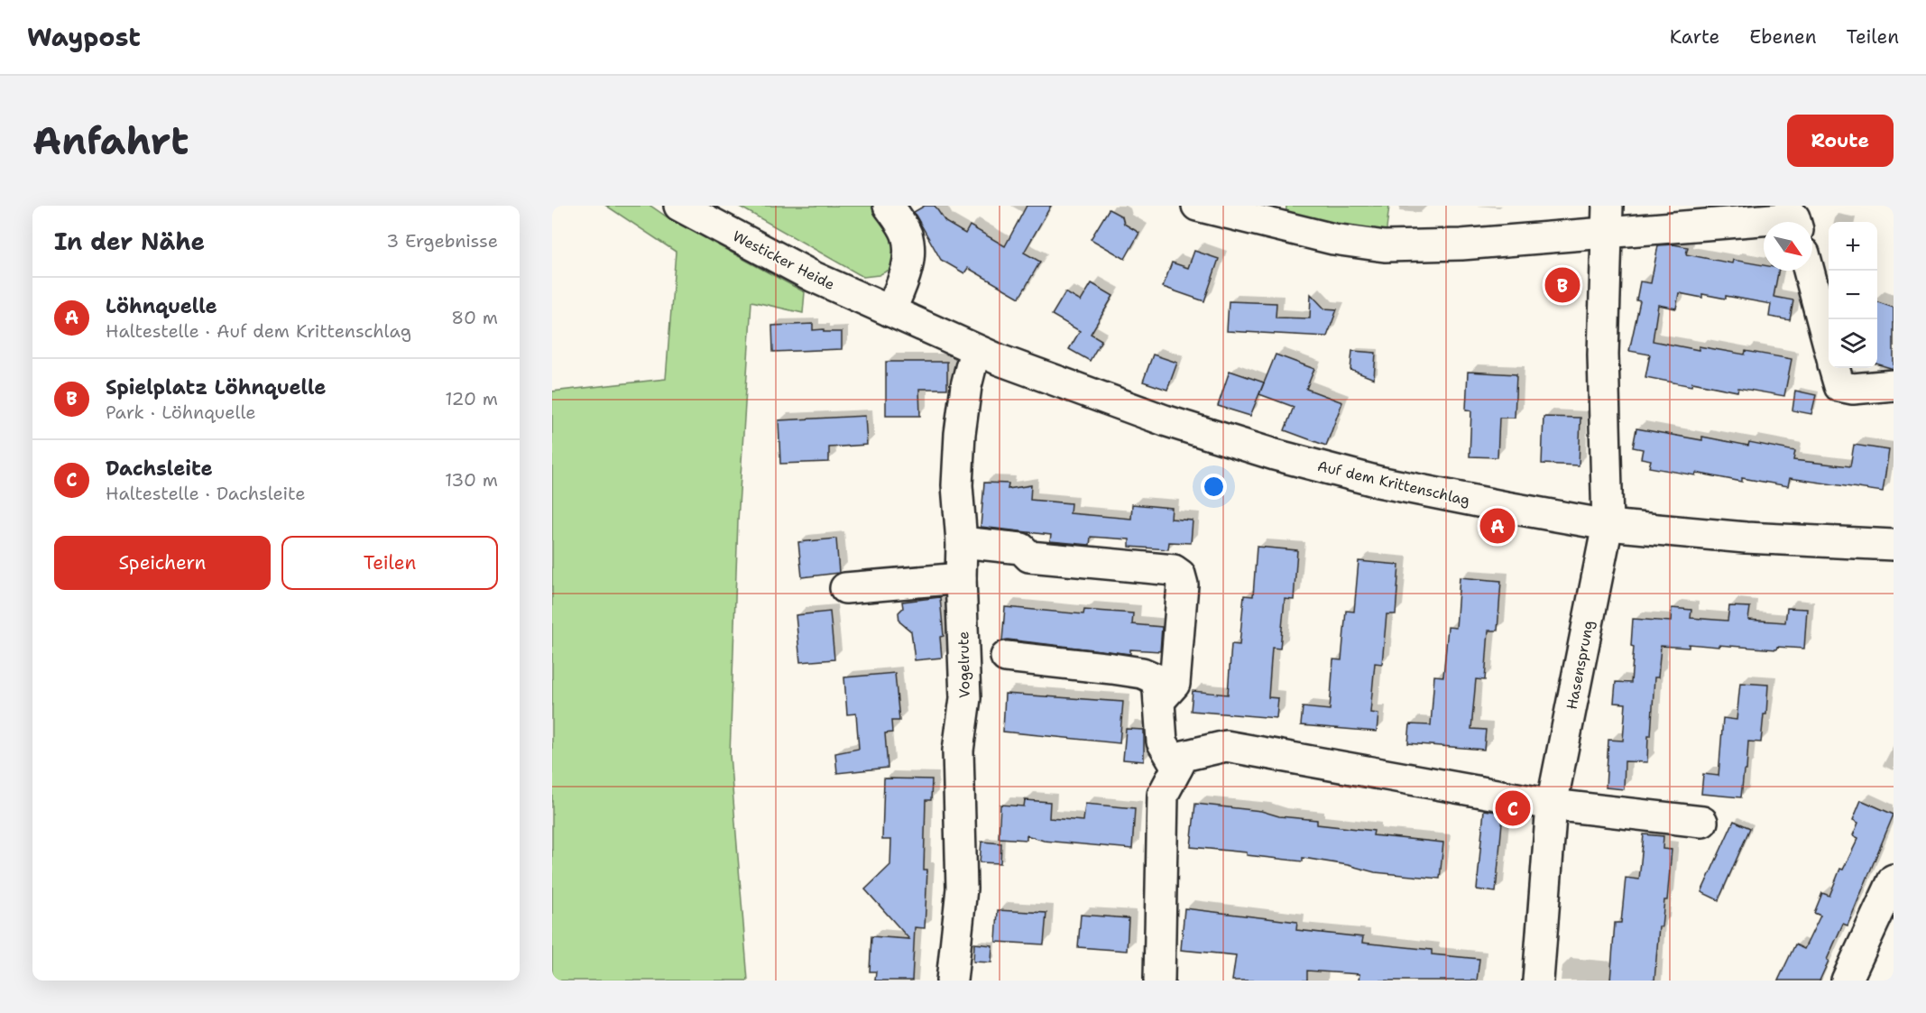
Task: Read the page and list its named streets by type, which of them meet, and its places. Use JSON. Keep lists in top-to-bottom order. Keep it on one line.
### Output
{"streets":{"street":["Westicker Heide","Auf dem Krittenschlag","Vogelrute","Hasensprung"]},"crossings":[["Westicker Heide","Auf dem Krittenschlag"],["Westicker Heide","Vogelrute"],["Auf dem Krittenschlag","Vogelrute"],["Auf dem Krittenschlag","Hasensprung"]],"north":"bottom right","page":{"header":"Waypost","nav":["Karte","Ebenen","Teilen"],"buttons":["Route",["Speichern","Teilen"]],"title":"Anfahrt","heading":["In der Nähe","3 Ergebnisse"],"map_buttons":["+","−"],"pins":["B","A","C"],"list":[{"mark":"A","name":"Löhnquelle","note":"Haltestelle · Auf dem Krittenschlag","value":"80 m"},{"mark":"B","name":"Spielplatz Löhnquelle","note":"Park · Löhnquelle","value":"120 m"},{"mark":"C","name":"Dachsleite","note":"Haltestelle · Dachsleite","value":"130 m"}]}}
